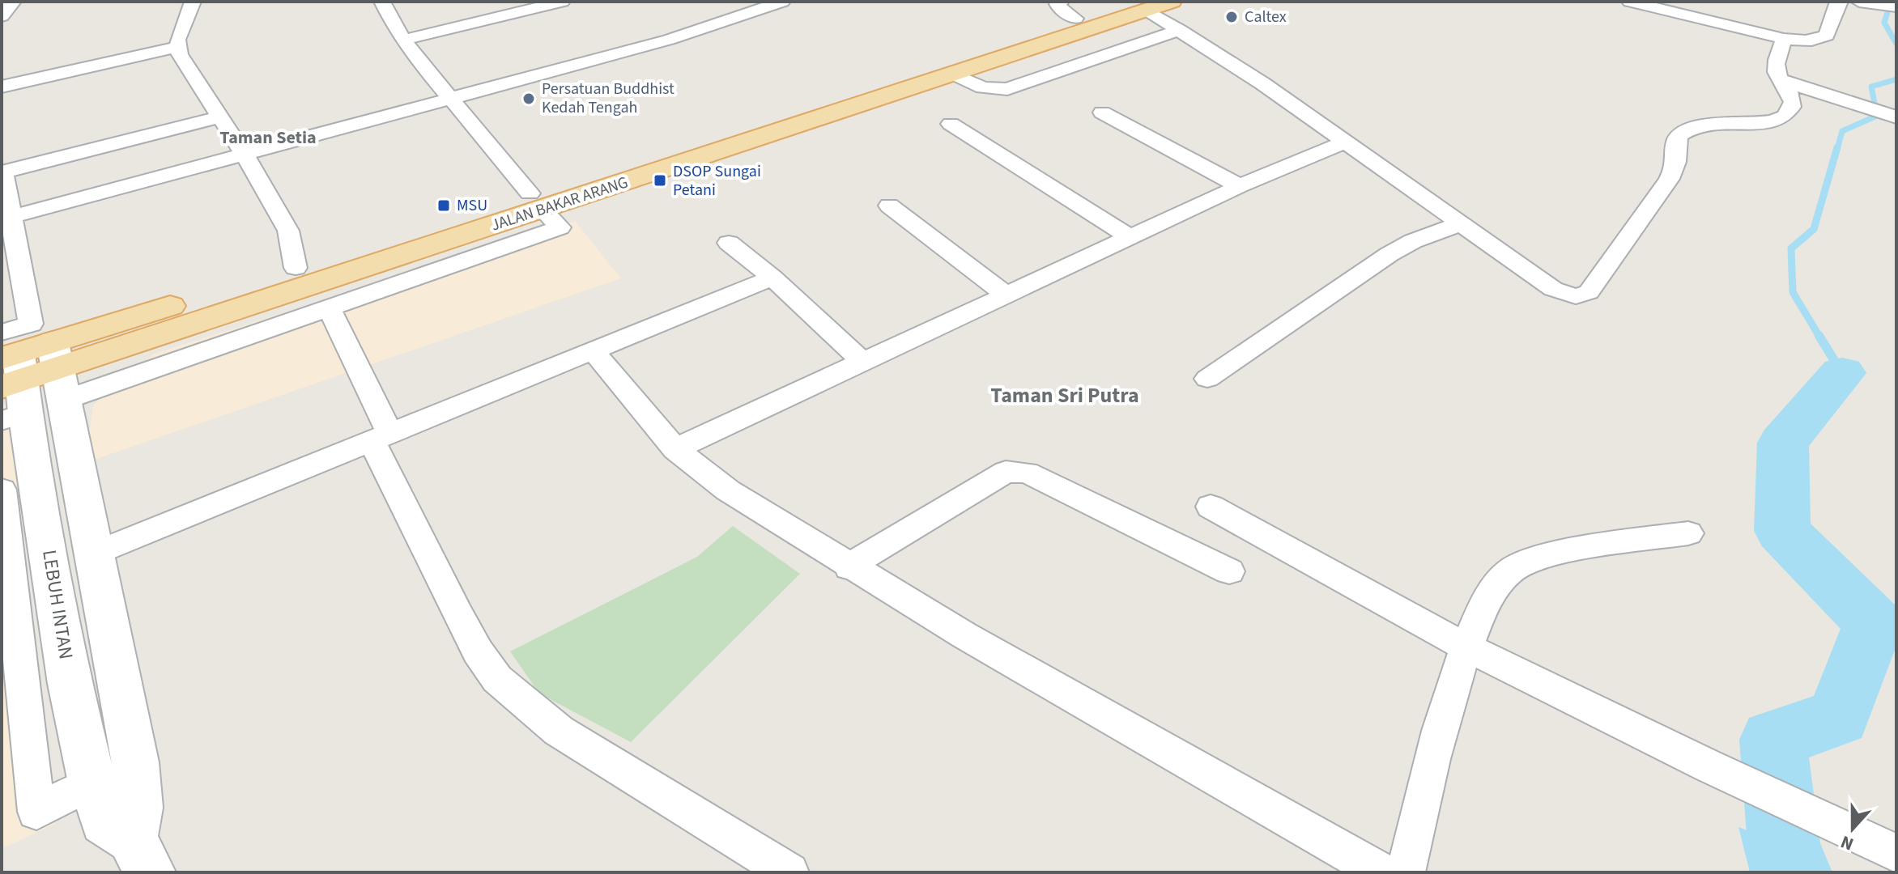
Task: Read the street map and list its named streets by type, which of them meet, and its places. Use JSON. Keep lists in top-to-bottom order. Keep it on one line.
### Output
{"streets":{"main road":["JALAN BAKAR ARANG","LEBUH INTAN"]},"crossings":[["JALAN BAKAR ARANG","LEBUH INTAN"]],"districts":["Taman Setia","Taman Sri Putra"],"places":{"other":["Caltex","Persatuan Buddhist Kedah Tengah"],"transit":["DSOP Sungai Petani","MSU"]},"north":"bottom"}
